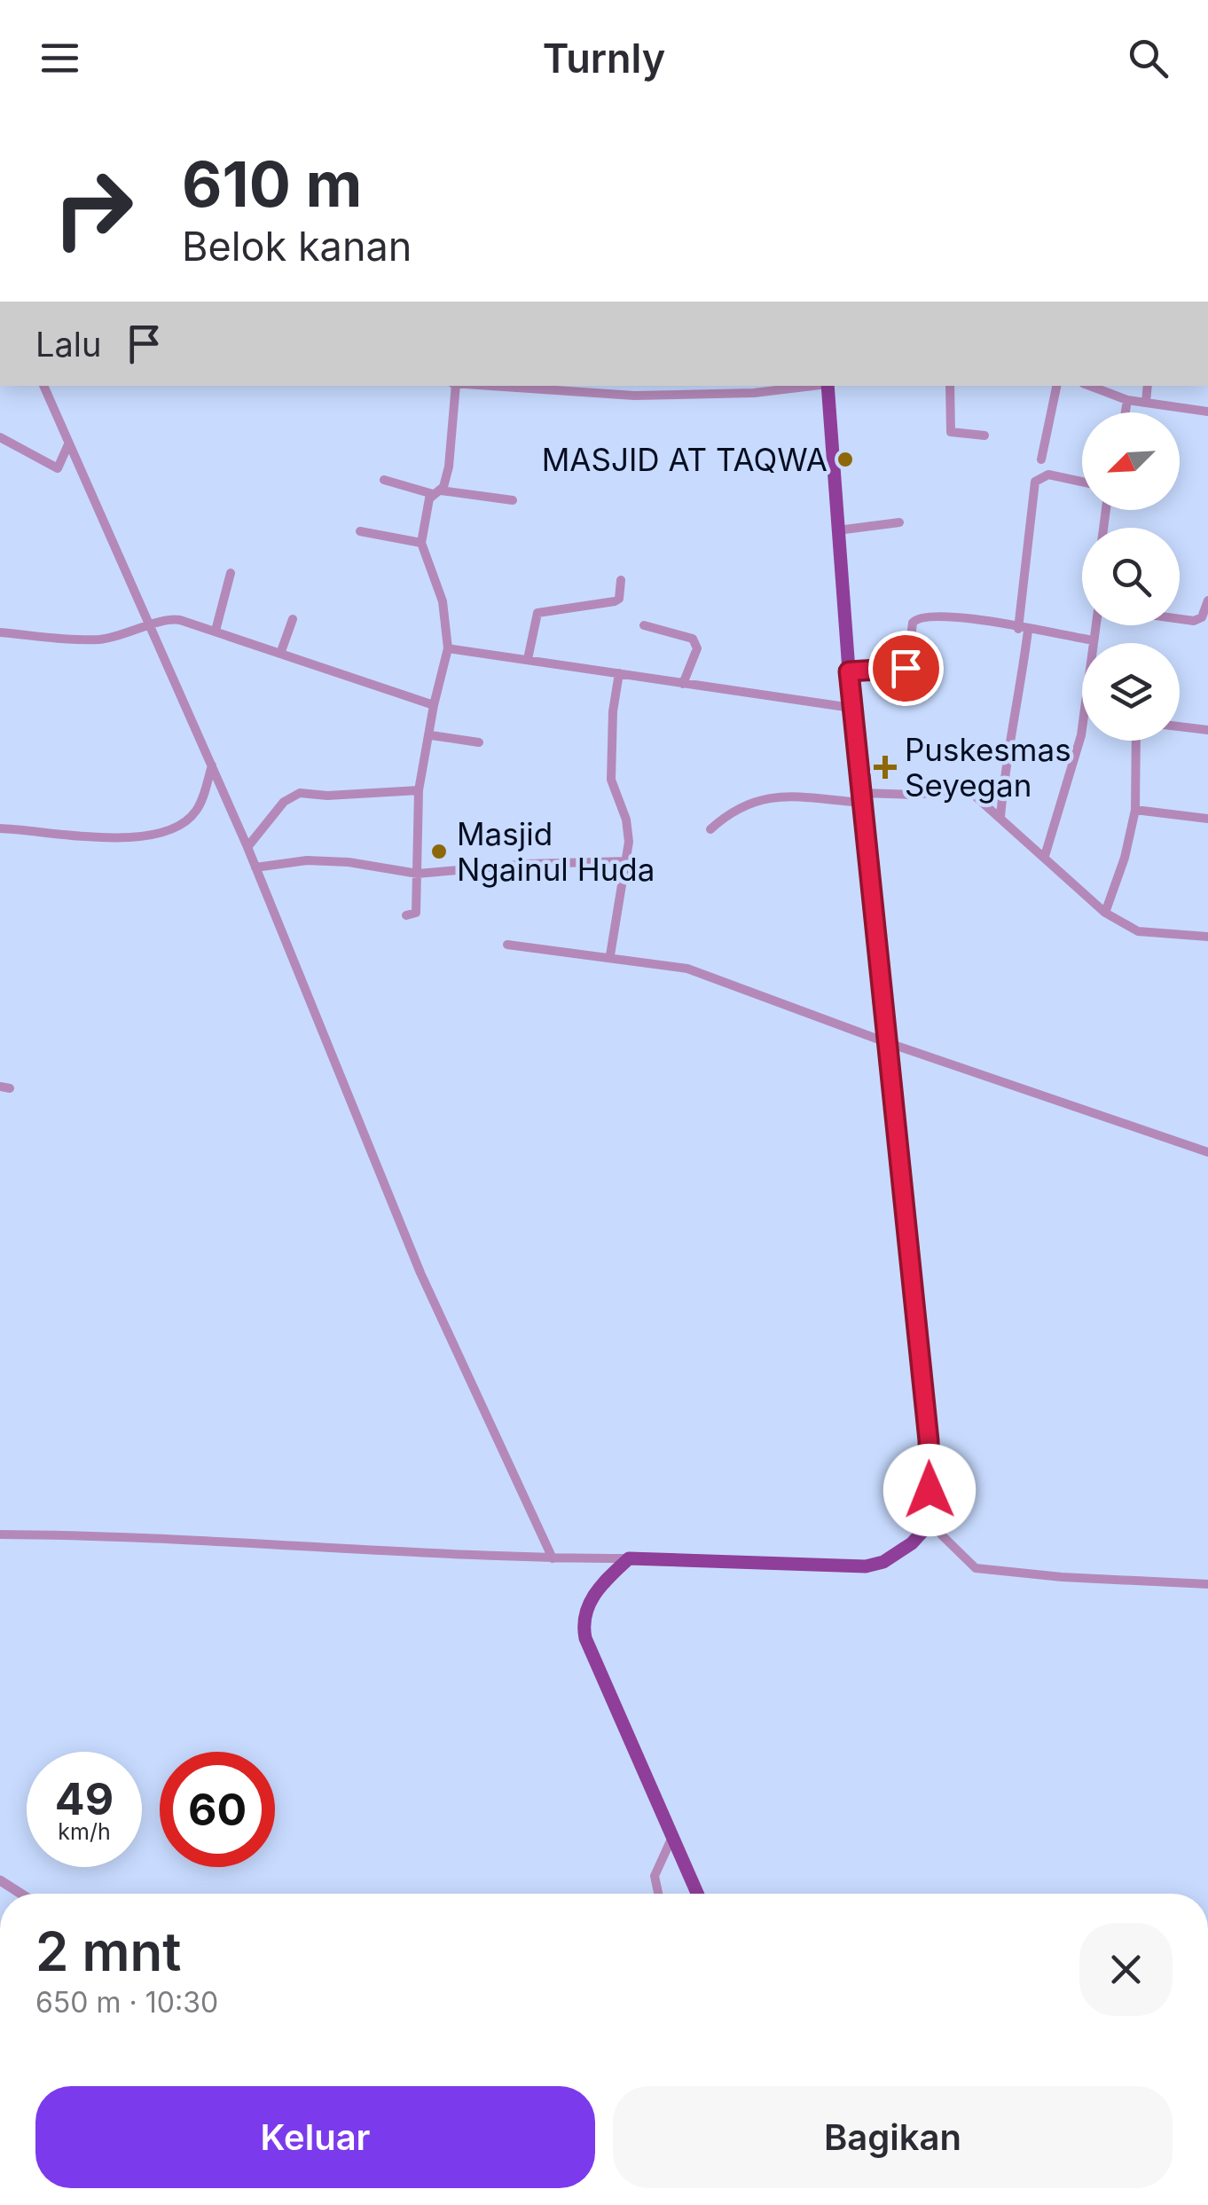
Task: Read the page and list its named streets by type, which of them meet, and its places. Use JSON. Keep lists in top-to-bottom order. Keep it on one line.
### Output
{"places":{"other":["MASJID AT TAQWA","Masjid Ngainul Huda"],"health":["Puskesmas Seyegan"]},"north":"bottom left","page":{"header":"Turnly","turn":["610 m","Belok kanan"],"then":"Lalu","speed":"49 km/h","limit":"60","heading":["2 mnt","650 m · 10:30"],"buttons":["Keluar","Bagikan"]}}
